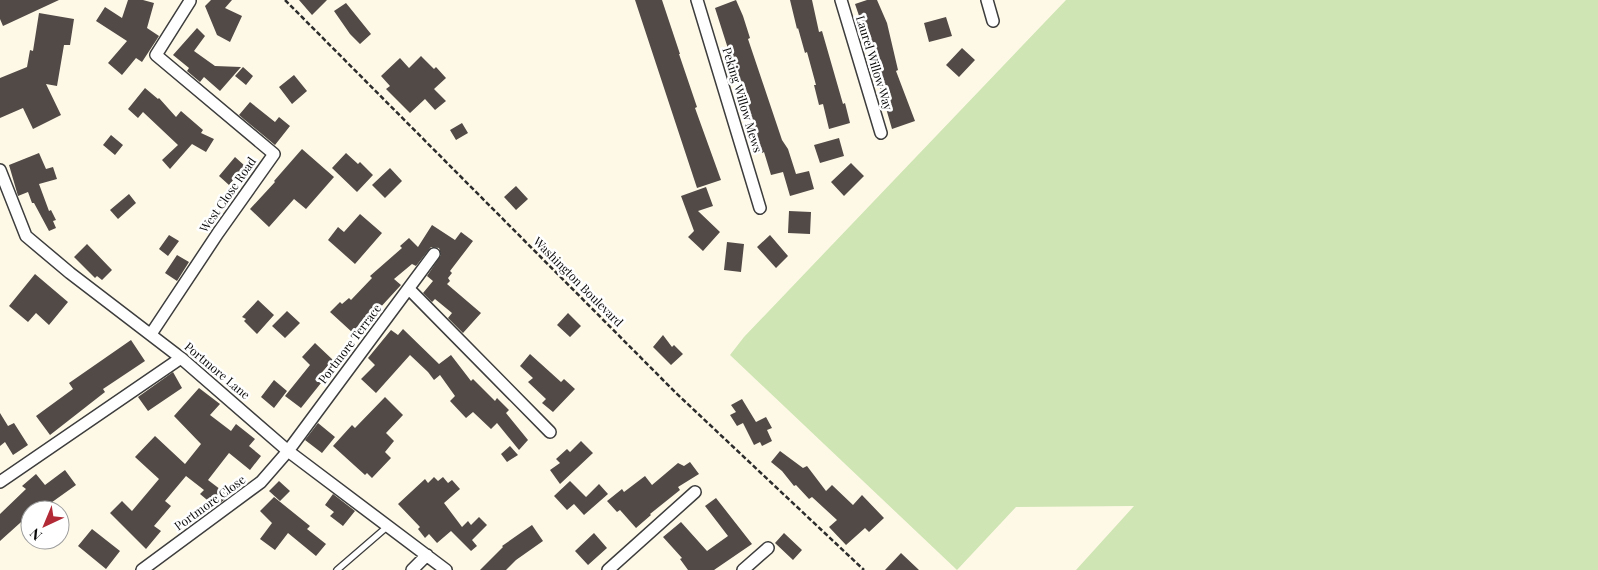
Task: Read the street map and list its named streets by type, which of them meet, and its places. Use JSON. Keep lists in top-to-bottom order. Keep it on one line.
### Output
{"streets":{"street":["Laurel Willow Way","Peking Willow Mews","West Close Road","Portmore Terrace","Portmore Lane","Portmore Close"],"path":["Washington Boulevard"]},"crossings":[["West Close Road","Portmore Lane"],["Portmore Terrace","Portmore Lane"],["Portmore Terrace","Portmore Close"],["Portmore Lane","Portmore Close"]],"north":"bottom left"}
